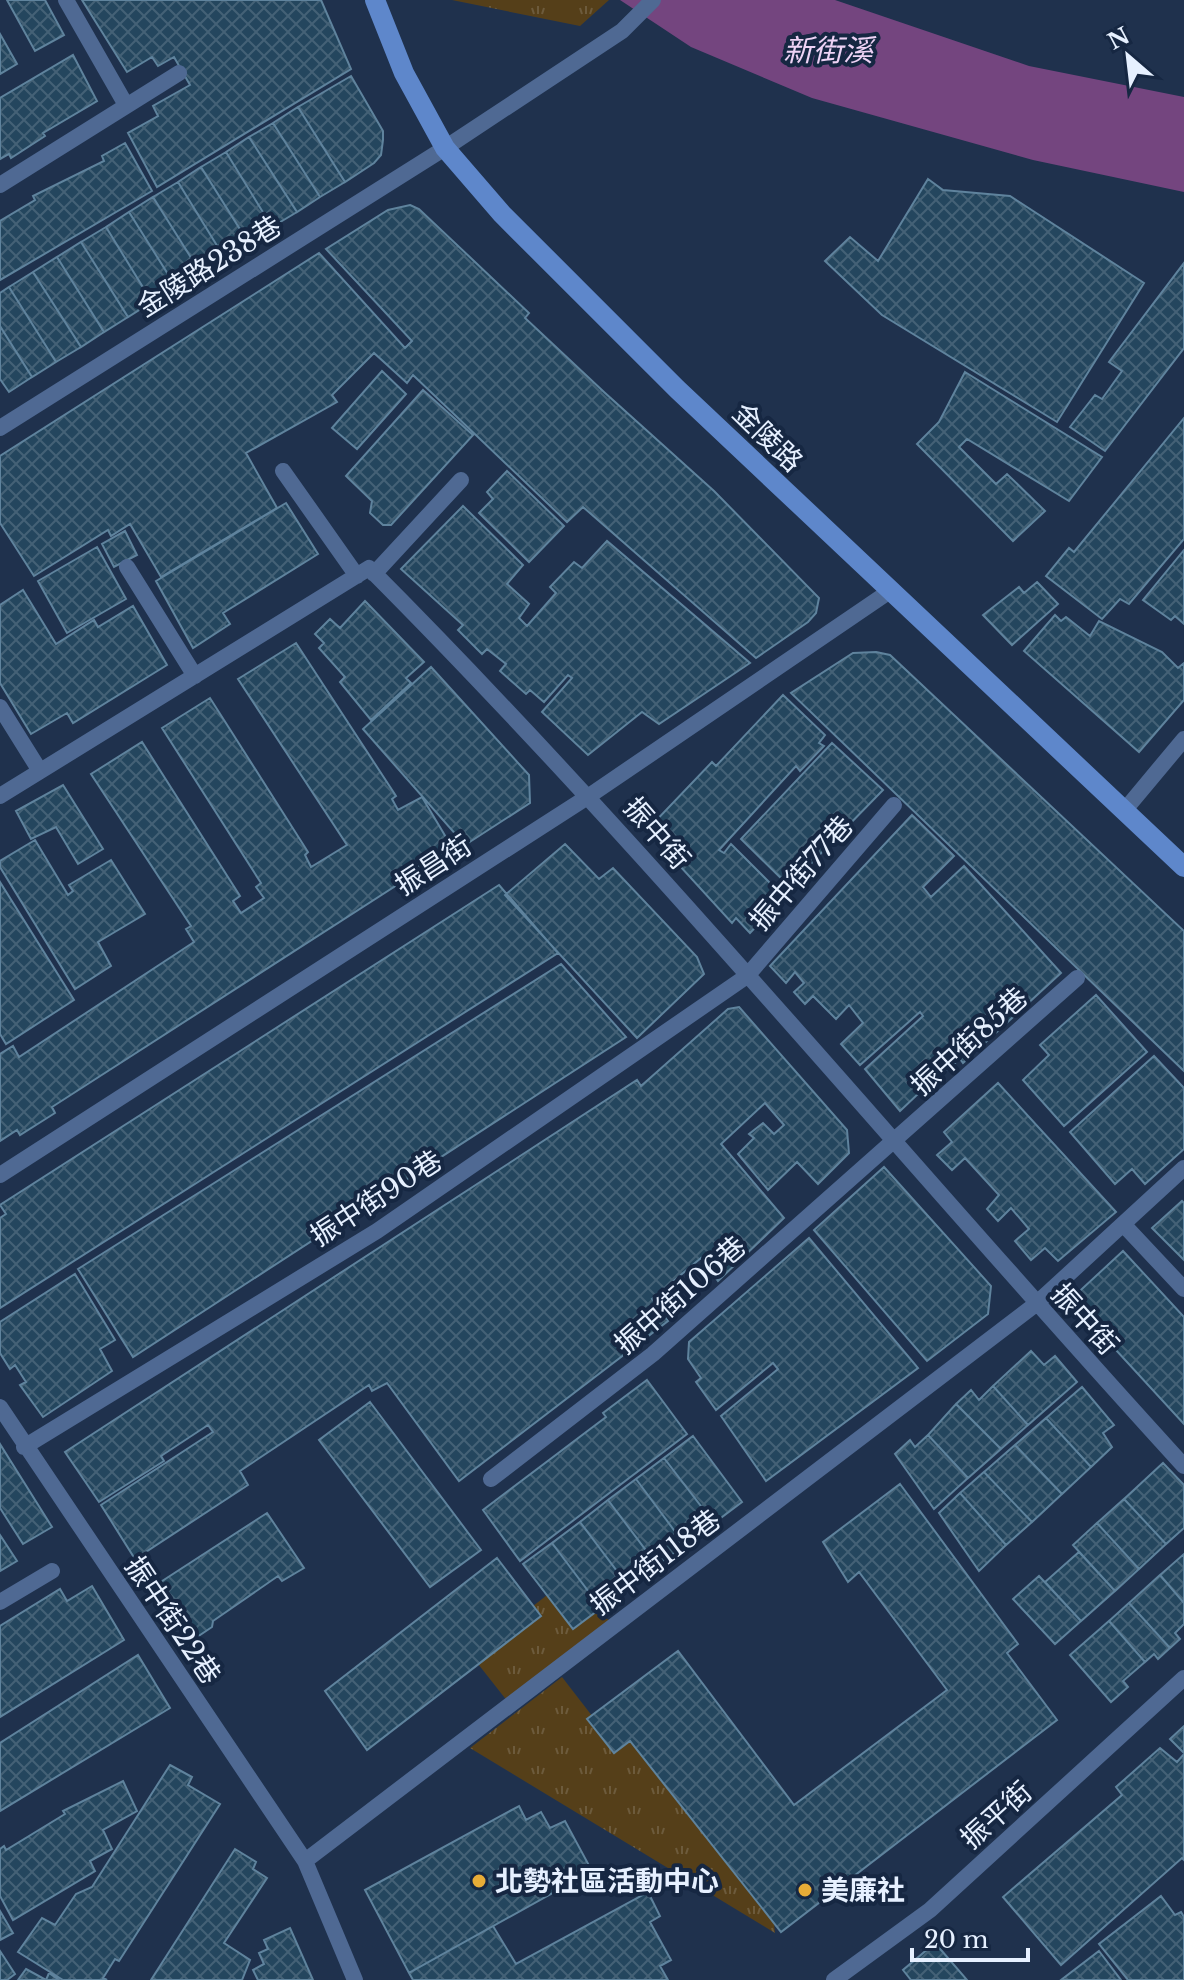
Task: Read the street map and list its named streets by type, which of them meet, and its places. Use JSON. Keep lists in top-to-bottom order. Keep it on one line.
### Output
{"streets":{"main road":["金陵路"],"lane":["金陵路238巷","振中街","振昌街","振中街77巷","振中街85巷","振中街90巷","振中街106巷","振中街118巷","振中街22巷","振平街"]},"crossings":[["金陵路238巷","金陵路"],["金陵路","振昌街"],["振中街","振昌街"],["振中街","振中街77巷"],["振中街","振中街85巷"],["振中街","振中街90巷"],["振中街","振中街106巷"],["振中街","振中街118巷"],["振中街77巷","振中街90巷"],["振中街85巷","振中街106巷"],["振中街90巷","振中街22巷"],["振中街118巷","振中街22巷"]],"water":["新街溪"],"places":["北勢社區活動中心","美廉社"],"scale_bar":"20 m","north":"top left"}
